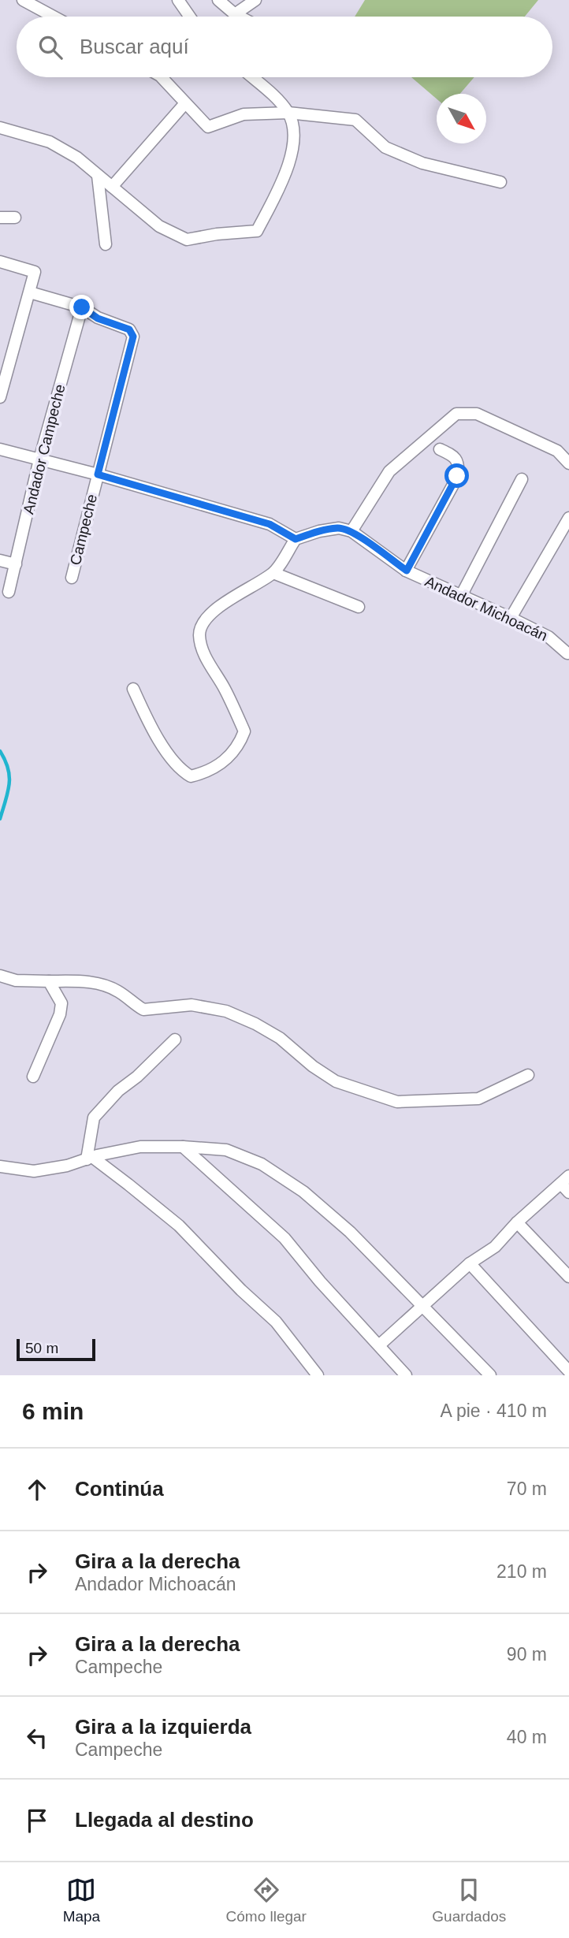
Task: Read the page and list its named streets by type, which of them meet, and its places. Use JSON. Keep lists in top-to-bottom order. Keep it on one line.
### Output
{"streets":{"street":["Andador Campeche","Campeche","Andador Michoacán"]},"crossings":[["Andador Campeche","Campeche"]],"scale_bar":"50 m","north":"bottom right","page":{"search":"Buscar aquí","scale":"50 m","heading":["6 min","A pie · 410 m"],"list":[["Continúa","70 m"],["Gira a la derecha","Andador Michoacán","210 m"],["Gira a la derecha","Campeche","90 m"],["Gira a la izquierda","Campeche","40 m"],"Llegada al destino"],"nav":["Mapa","Cómo llegar","Guardados"]}}
